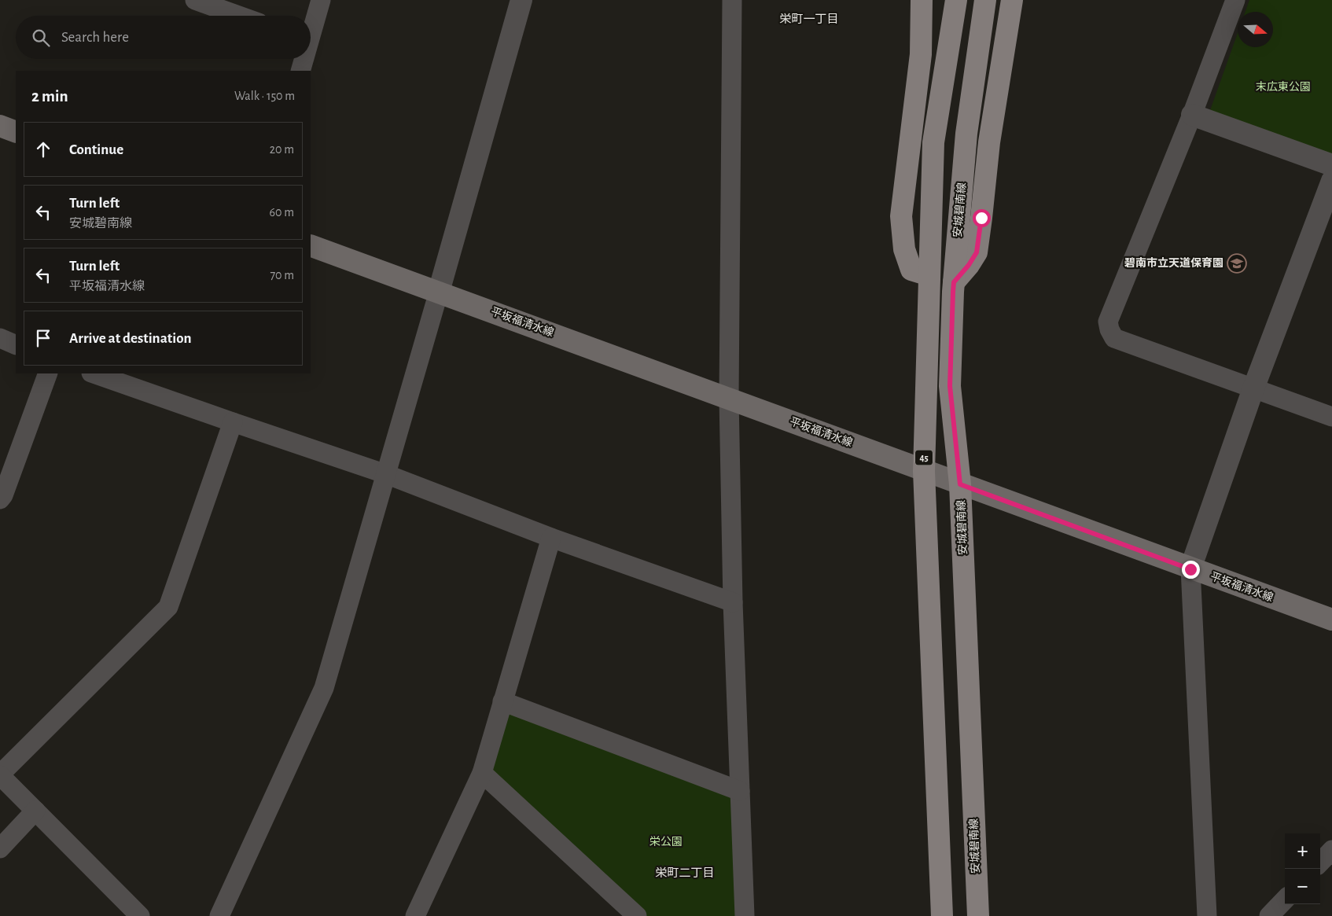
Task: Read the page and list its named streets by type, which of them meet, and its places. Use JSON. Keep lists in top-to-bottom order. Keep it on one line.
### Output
{"streets":{"main road":["安城碧南線","平坂福清水線","45"]},"crossings":[["安城碧南線","平坂福清水線"],["平坂福清水線","45"]],"districts":["栄町一丁目","栄町二丁目"],"parks":["末広東公園","栄公園"],"places":{"school or university":["碧南市立天道保育園"]},"north":"right","page":{"search":"Search here","heading":["2 min","Walk · 150 m"],"list":[["Continue","20 m"],["Turn left","安城碧南線","60 m"],["Turn left","平坂福清水線","70 m"],"Arrive at destination"],"map_buttons":["+","−"]}}
